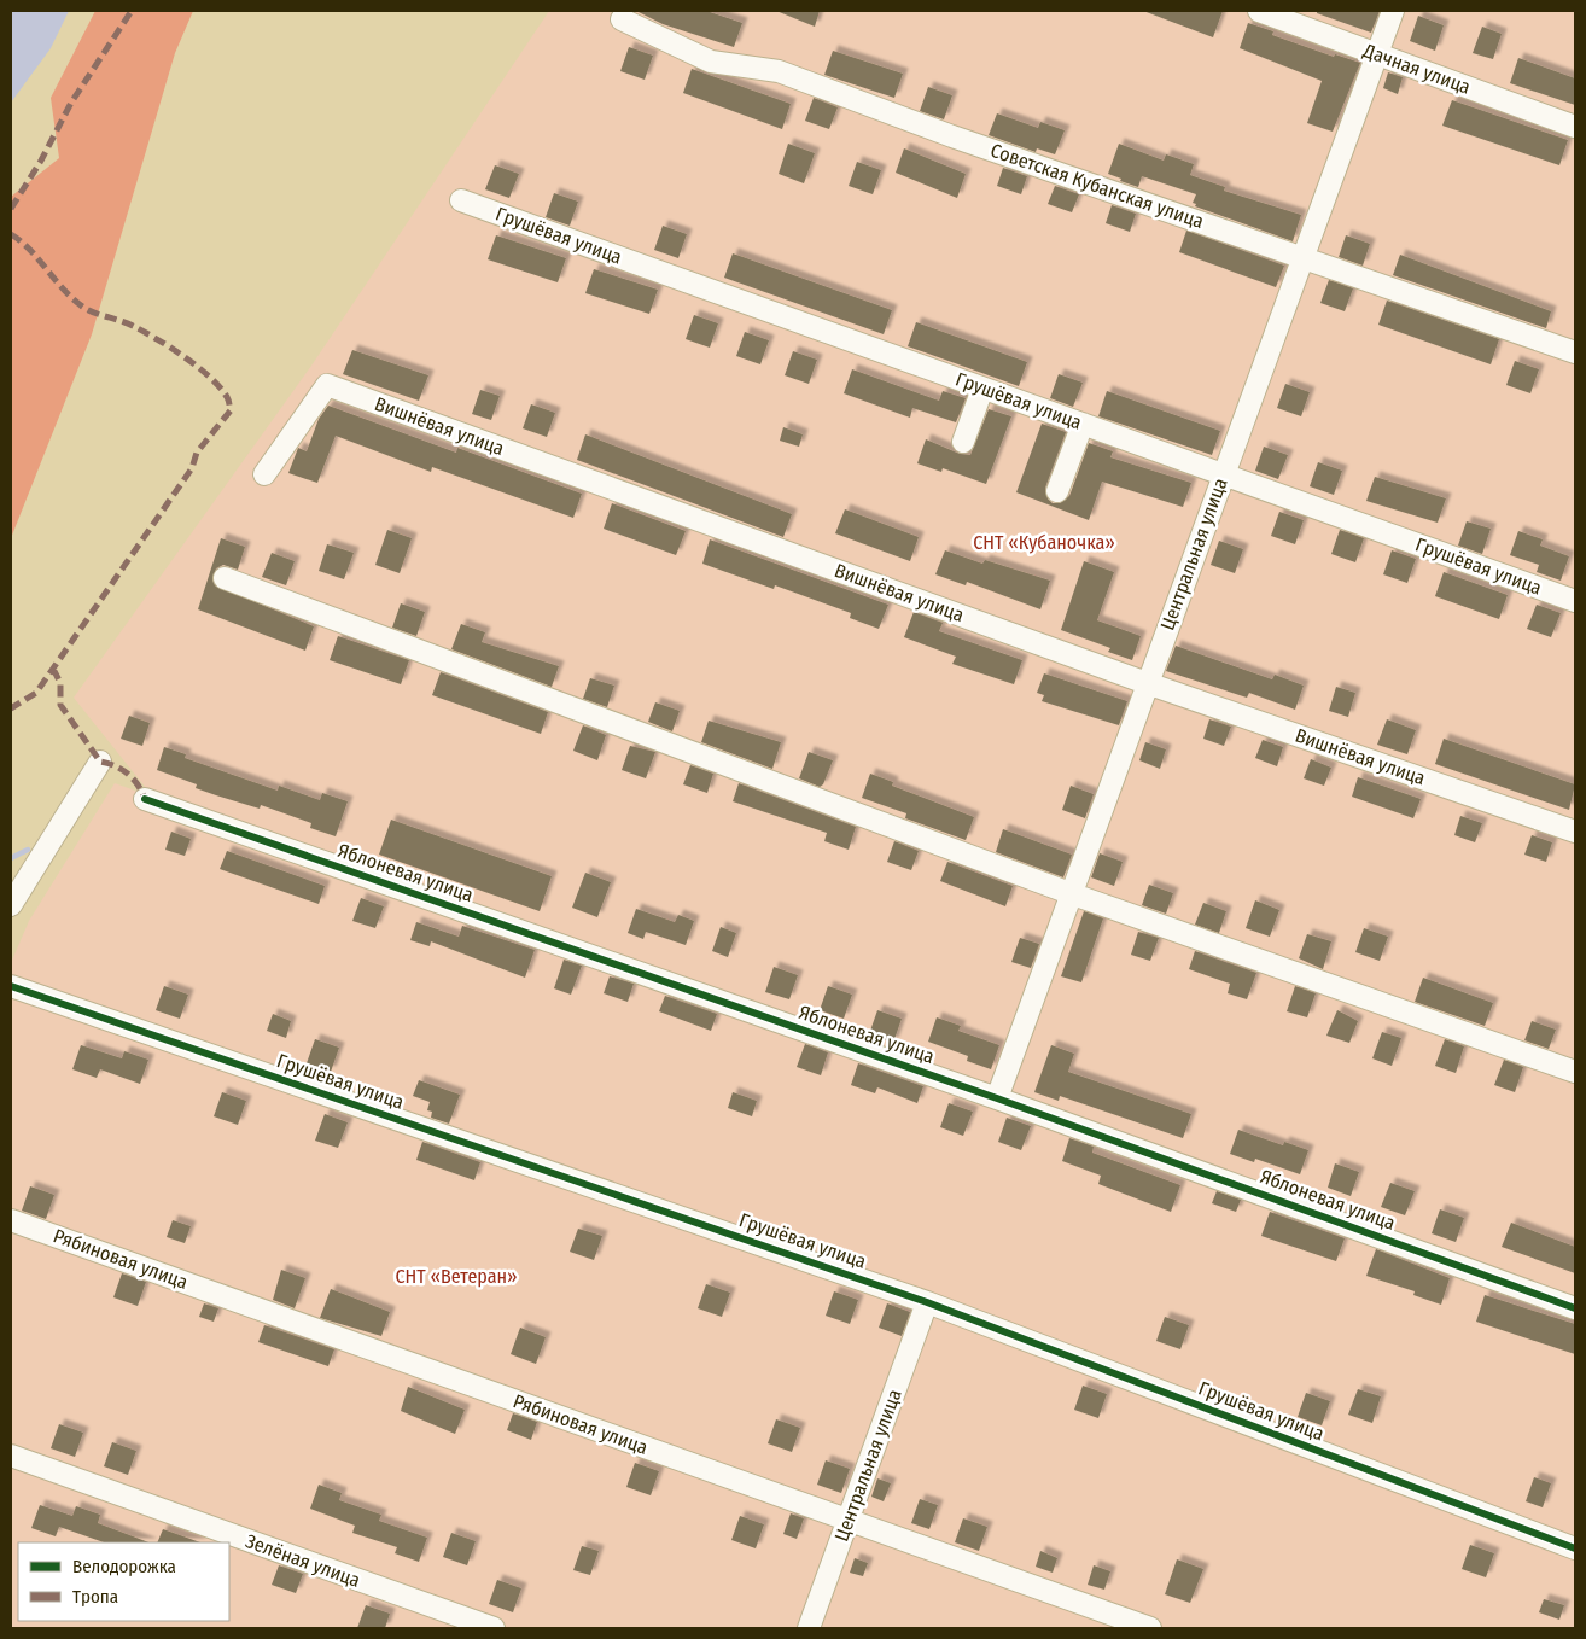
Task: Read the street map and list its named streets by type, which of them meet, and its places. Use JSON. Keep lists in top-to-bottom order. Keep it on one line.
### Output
{"streets":{"street":["Дачная улица","Советская Кубанская улица","Грушёвая улица","Вишнёвая улица","Центральная улица","Яблоневая улица","Рябиновая улица","Зелёная улица"]},"crossings":[["Дачная улица","Центральная улица"],["Советская Кубанская улица","Центральная улица"],["Грушёвая улица","Центральная улица"],["Вишнёвая улица","Центральная улица"],["Центральная улица","Яблоневая улица"],["Центральная улица","Рябиновая улица"]],"parks":["СНТ «Кубаночка»","СНТ «Ветеран»"],"legend":["Велодорожка","Тропа"]}
